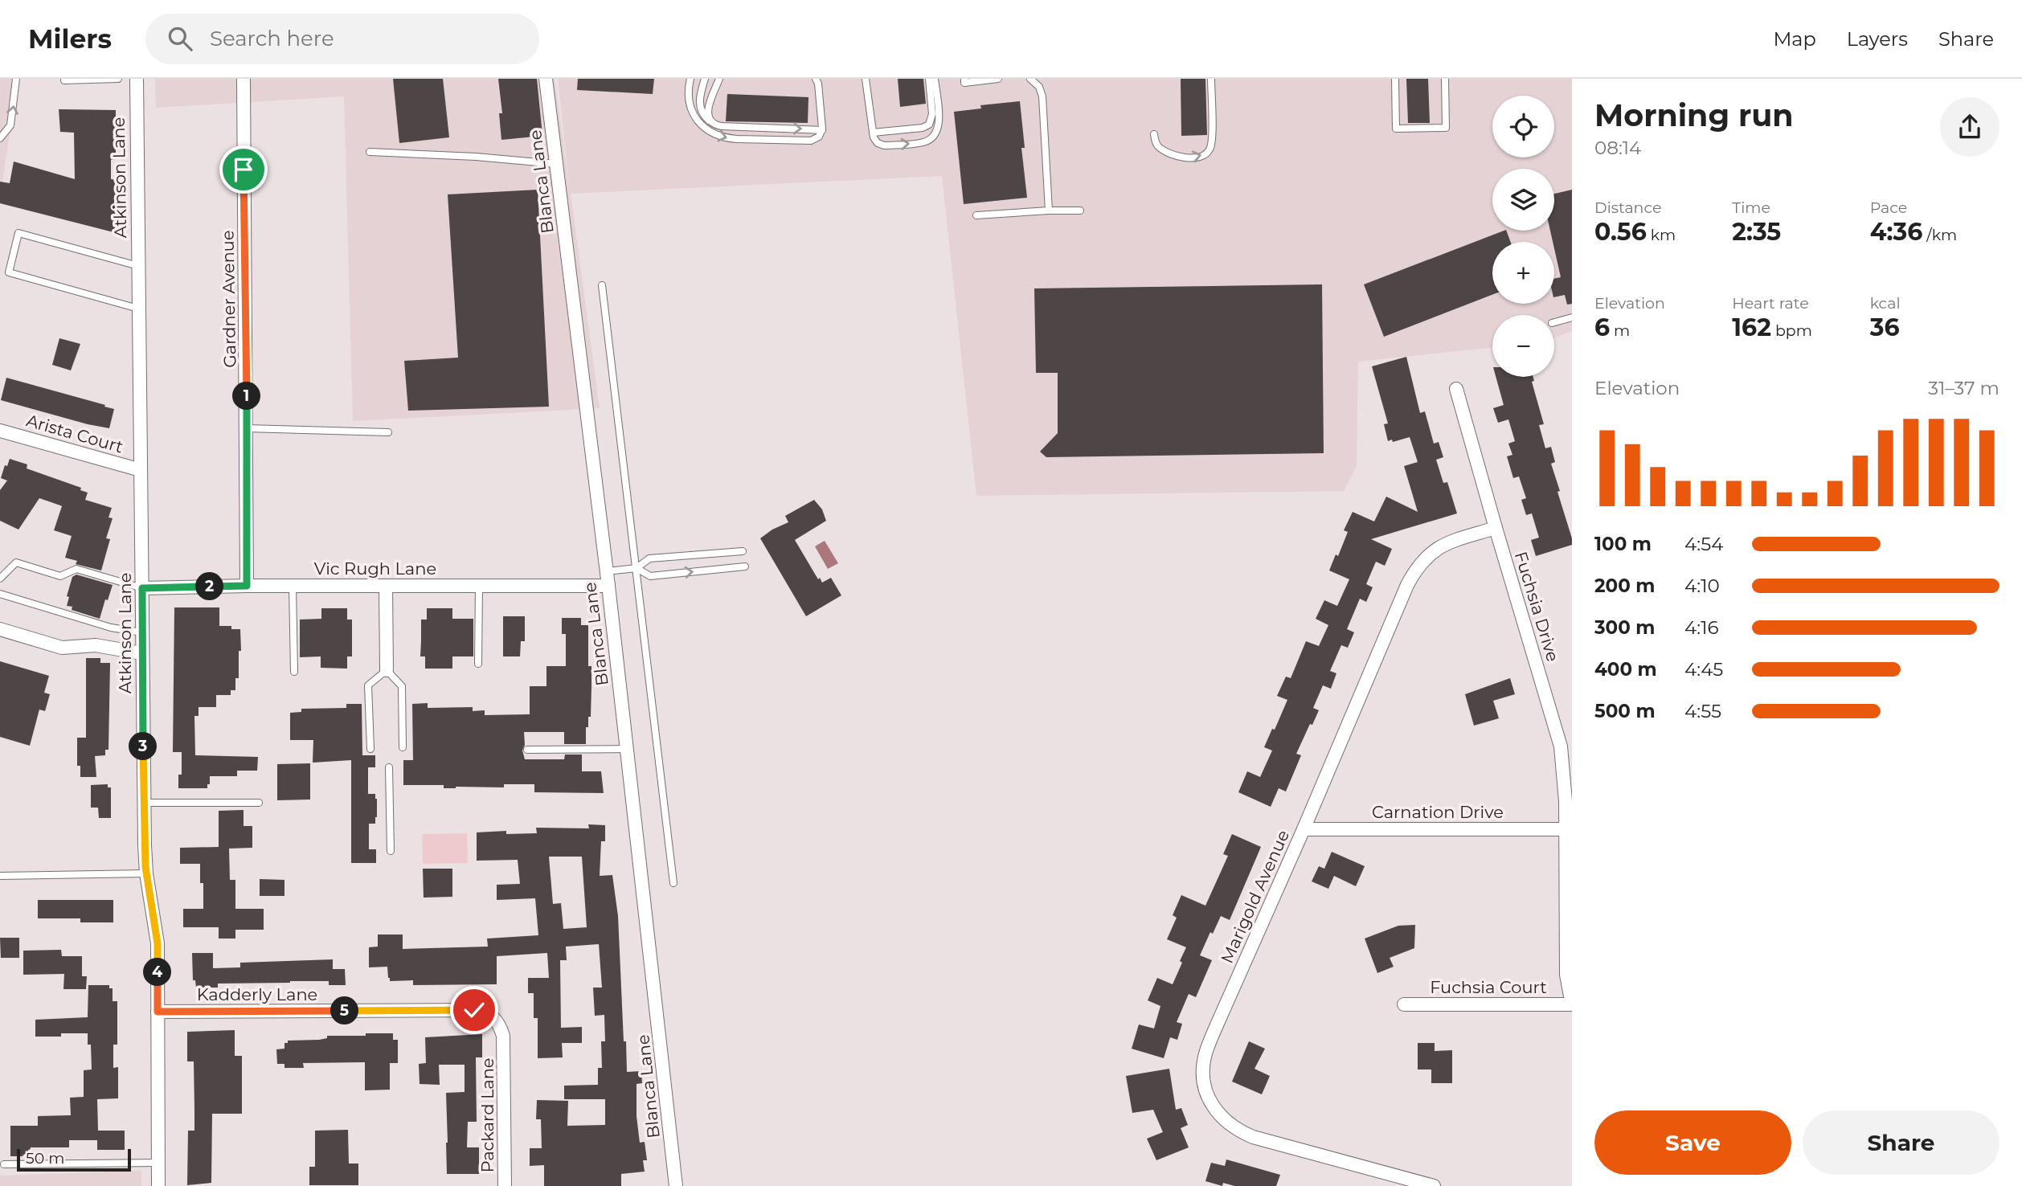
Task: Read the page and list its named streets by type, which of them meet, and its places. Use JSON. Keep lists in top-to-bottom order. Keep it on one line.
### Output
{"streets":{"street":["Atkinson Lane","Blanca Lane","Gardner Avenue","Arista Court","Vic Rugh Lane","Fuchsia Drive","Carnation Drive","Marigold Avenue","Fuchsia Court","Kadderly Lane","Packard Lane"]},"crossings":[["Atkinson Lane","Arista Court"],["Atkinson Lane","Vic Rugh Lane"],["Atkinson Lane","Kadderly Lane"],["Blanca Lane","Vic Rugh Lane"],["Gardner Avenue","Vic Rugh Lane"],["Fuchsia Drive","Carnation Drive"],["Fuchsia Drive","Marigold Avenue"],["Fuchsia Drive","Fuchsia Court"],["Carnation Drive","Marigold Avenue"],["Kadderly Lane","Packard Lane"]],"scale_bar":"50 m","page":{"header":"Milers","search":"Search here","nav":["Map","Layers","Share"],"heading":["Morning run","08:14"],"map_buttons":["+","−"],"stats":[["Distance","0.56 km"],["Time","2:35"],["Pace","4:36 /km"],["Elevation","6 m"],["Heart rate","162 bpm"],["kcal","36"]],"chart":["Elevation","31–37 m"],"pins":["1","2","3","4","5"],"list":[{"name":"100 m","note":"4:54"},{"name":"200 m","note":"4:10"},{"name":"300 m","note":"4:16"},{"name":"400 m","note":"4:45"},{"name":"500 m","note":"4:55"}],"buttons":["Save","Share"],"scale":"50 m"}}
